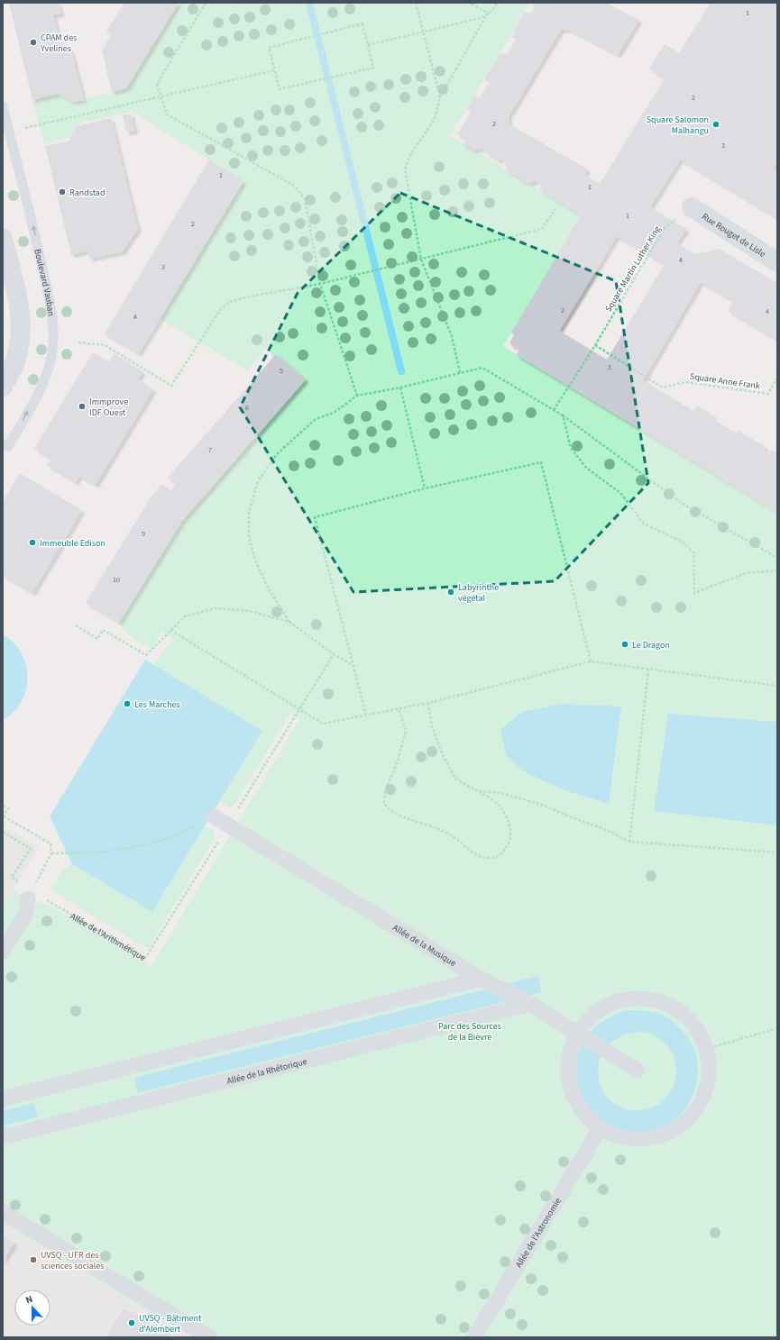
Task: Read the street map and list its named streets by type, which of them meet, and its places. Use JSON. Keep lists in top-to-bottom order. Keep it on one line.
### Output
{"streets":{"street":["Rue Rouget de Lisle","Allée de la Musique","Allée de la Rhétorique","Allée de l'Astronomie"],"lane":["Boulevard Vauban"],"path":["Square Martin Luther King","Square Anne Frank","Allée de l'Arithmétique"]},"crossings":[["Rue Rouget de Lisle","Square Martin Luther King"],["Square Martin Luther King","Square Anne Frank"],["Allée de l'Arithmétique","Allée de la Musique"],["Allée de la Musique","Allée de la Rhétorique"]],"one_way":["Boulevard Vauban"],"parks":["Parc des Sources de la Bièvre"],"places":["CPAM des Yvelines","Square Salomon Malhangu","Randstad","Immprove IDF Ouest","Immeuble Edison","Labyrinthe végétal","Le Dragon","Les Marches","UVSQ - UFR des sciences sociales","UVSQ - Bâtiment d'Alembert"],"house_numbers":["1","2","2","3","1","1","1","2","4","3","2","4","4","3","5","6","7","9","10"],"north":"top"}
